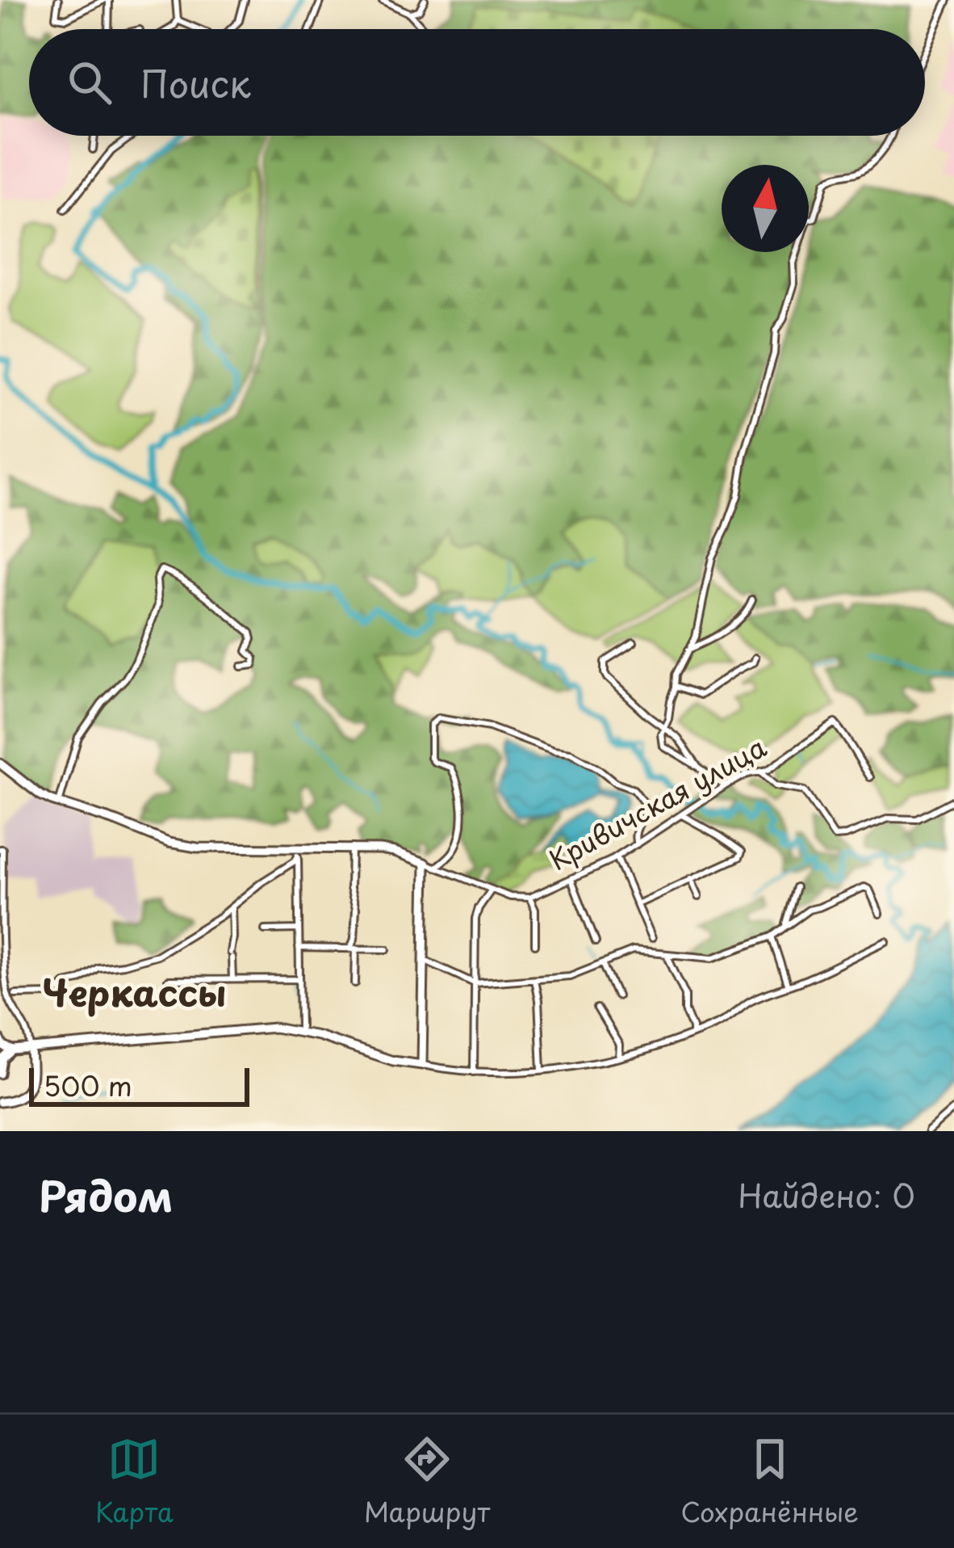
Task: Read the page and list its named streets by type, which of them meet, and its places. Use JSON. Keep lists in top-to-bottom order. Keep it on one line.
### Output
{"streets":{"street":["Кривичская улица"]},"districts":["Черкассы"],"scale_bar":"500 m","north":"top","page":{"search":"Поиск","scale":"500 m","heading":["Рядом","Найдено: 0"],"nav":["Карта","Маршрут","Сохранённые"]}}
